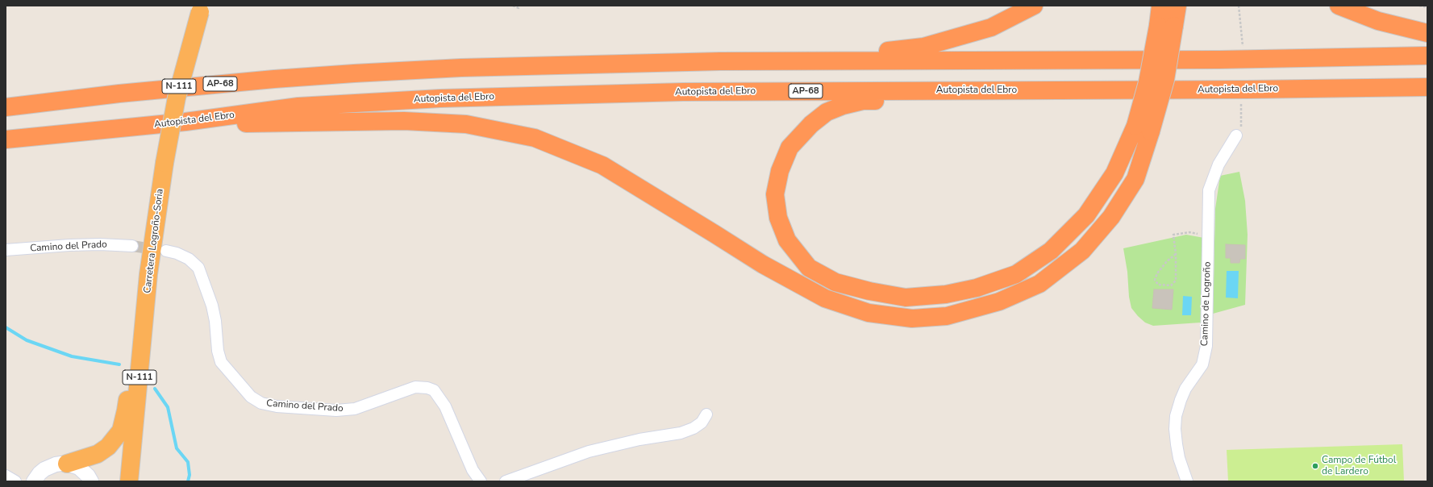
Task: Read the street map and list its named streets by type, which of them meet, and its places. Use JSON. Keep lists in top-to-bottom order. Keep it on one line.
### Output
{"streets":{"highway":["AP-68","N-111","Autopista del Ebro","Carretera Logroño-Soria"],"street":["Camino del Prado","Camino de Logroño"]},"places":["Campo de Fútbol de Lardero"]}
